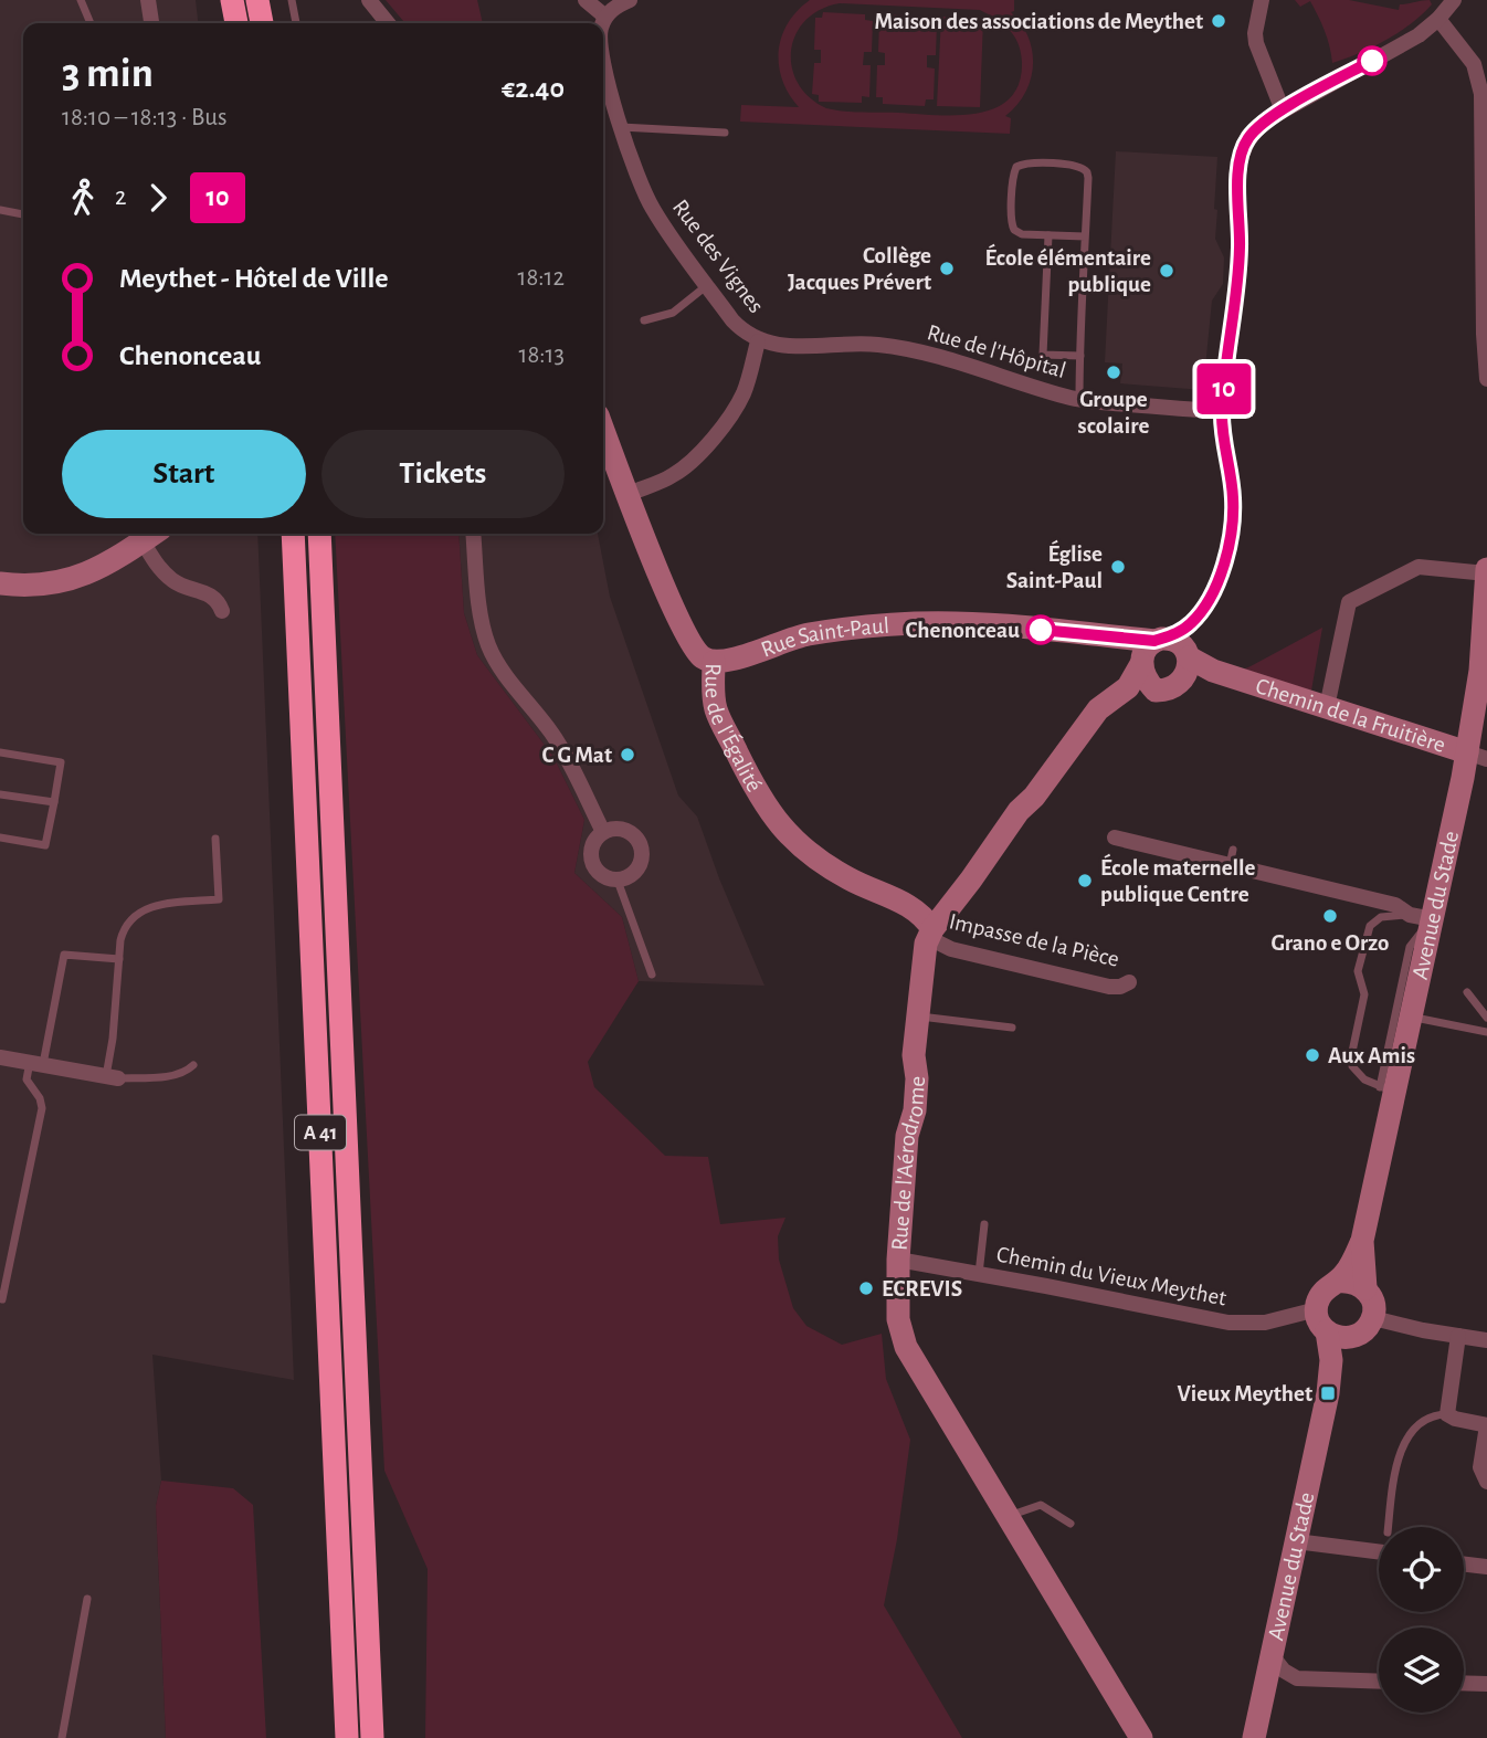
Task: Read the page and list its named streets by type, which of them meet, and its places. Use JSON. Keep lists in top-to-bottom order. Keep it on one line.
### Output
{"streets":{"highway":["A 41"],"street":["Rue des Vignes","Rue de l'Hôpital","Rue Saint-Paul","Chemin de la Fruitière","Rue de l'Égalité","Avenue du Stade","Impasse de la Pièce","Rue de l'Aérodrome","Chemin du Vieux Meythet"]},"crossings":[["Rue des Vignes","Rue de l'Hôpital"],["Rue des Vignes","Rue de l'Égalité"],["Rue de l'Hôpital","Rue de l'Aérodrome"],["Rue Saint-Paul","Chemin de la Fruitière"],["Rue Saint-Paul","Rue de l'Égalité"],["Rue Saint-Paul","Rue de l'Aérodrome"],["Chemin de la Fruitière","Avenue du Stade"],["Chemin de la Fruitière","Rue de l'Aérodrome"],["Rue de l'Égalité","Impasse de la Pièce"],["Rue de l'Égalité","Rue de l'Aérodrome"],["Avenue du Stade","Chemin du Vieux Meythet"],["Impasse de la Pièce","Rue de l'Aérodrome"],["Rue de l'Aérodrome","Chemin du Vieux Meythet"]],"places":{"other":["Maison des associations de Meythet","Collège Jacques Prévert","École élémentaire publique","Groupe scolaire","Église Saint-Paul","Chenonceau","C G Mat","École maternelle publique Centre","Grano e Orzo","Aux Amis","ECREVIS"],"transit":["Vieux Meythet"]},"lines":["bus line 10"],"page":{"on_map":"10","heading":["3 min","18:10 – 18:13 · Bus","€2.40"],"legs":["2","10"],"list":[{"name":"Meythet - Hôtel de Ville","value":"18:12"},{"name":"Chenonceau","value":"18:13"}],"buttons":["Start","Tickets"]}}
